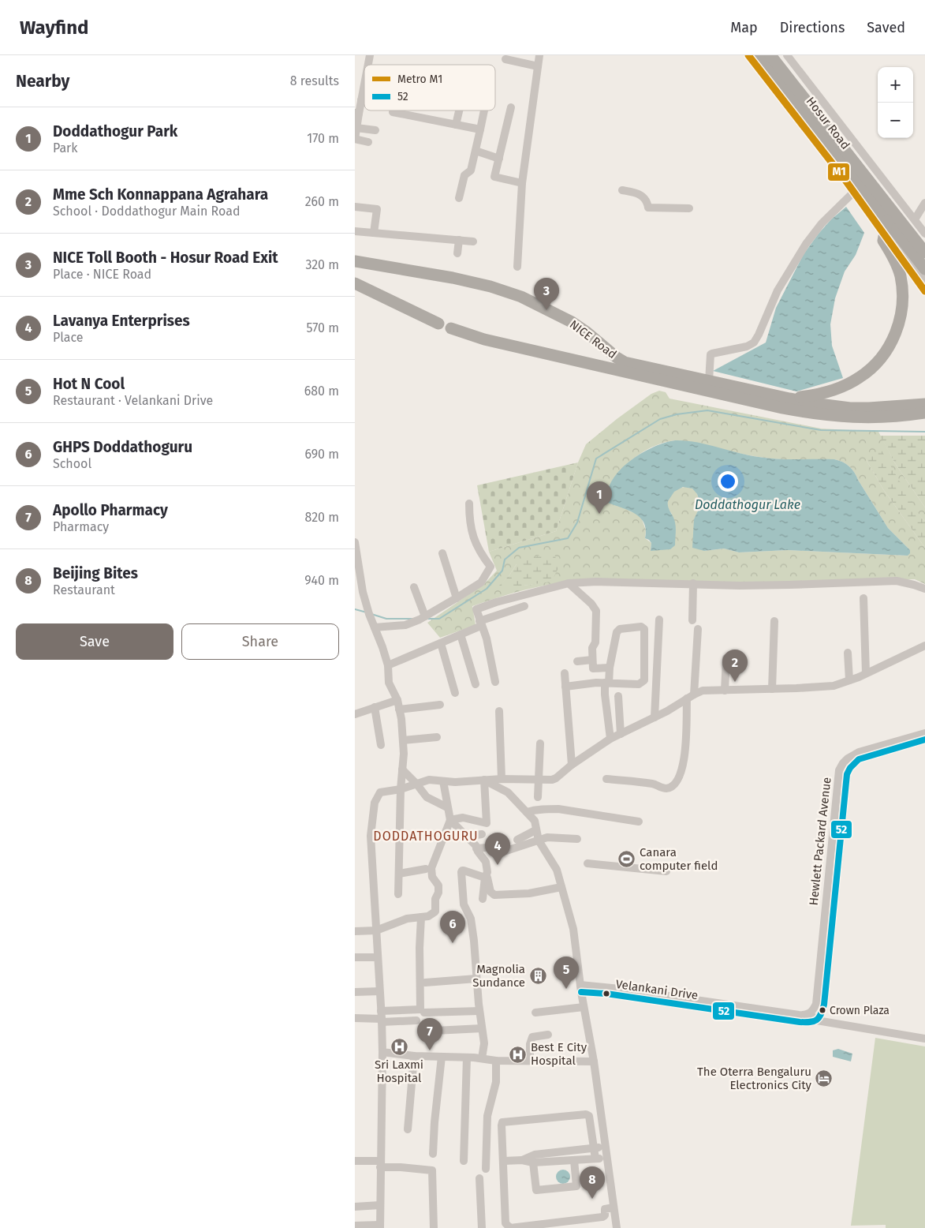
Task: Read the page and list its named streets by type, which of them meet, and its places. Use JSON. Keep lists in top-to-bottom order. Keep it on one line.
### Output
{"streets":{"highway":["Hosur Road","NICE Road"],"street":["Hewlett Packard Avenue","Velankani Drive"]},"crossings":[["Hewlett Packard Avenue","Velankani Drive"]],"districts":["DODDATHOGURU"],"water":["Doddathogur Lake"],"places":{"sports":["Canara computer field"],"building":["Magnolia Sundance"],"other":["Crown Plaza"],"hospital":["Sri Laxmi Hospital","Best E City Hospital"],"hotel":["The Oterra Bengaluru Electronics City"]},"lines":["metro line M1","transit line 52"],"legend":["Metro M1","52"],"page":{"header":"Wayfind","nav":["Map","Directions","Saved"],"heading":["Nearby","8 results"],"map_buttons":["+","−"],"list":[{"mark":"1","name":"Doddathogur Park","note":"Park","value":"170 m"},{"mark":"2","name":"Mme Sch Konnappana Agrahara","note":"School · Doddathogur Main Road","value":"260 m"},{"mark":"3","name":"NICE Toll Booth - Hosur Road Exit","note":"Place · NICE Road","value":"320 m"},{"mark":"4","name":"Lavanya Enterprises","note":"Place","value":"570 m"},{"mark":"5","name":"Hot N Cool","note":"Restaurant · Velankani Drive","value":"680 m"},{"mark":"6","name":"GHPS Doddathoguru","note":"School","value":"690 m"},{"mark":"7","name":"Apollo Pharmacy","note":"Pharmacy","value":"820 m"},{"mark":"8","name":"Beijing Bites","note":"Restaurant","value":"940 m"}],"pins":["3","1","2","4","6","5","7","8"],"buttons":["Save","Share"]}}
